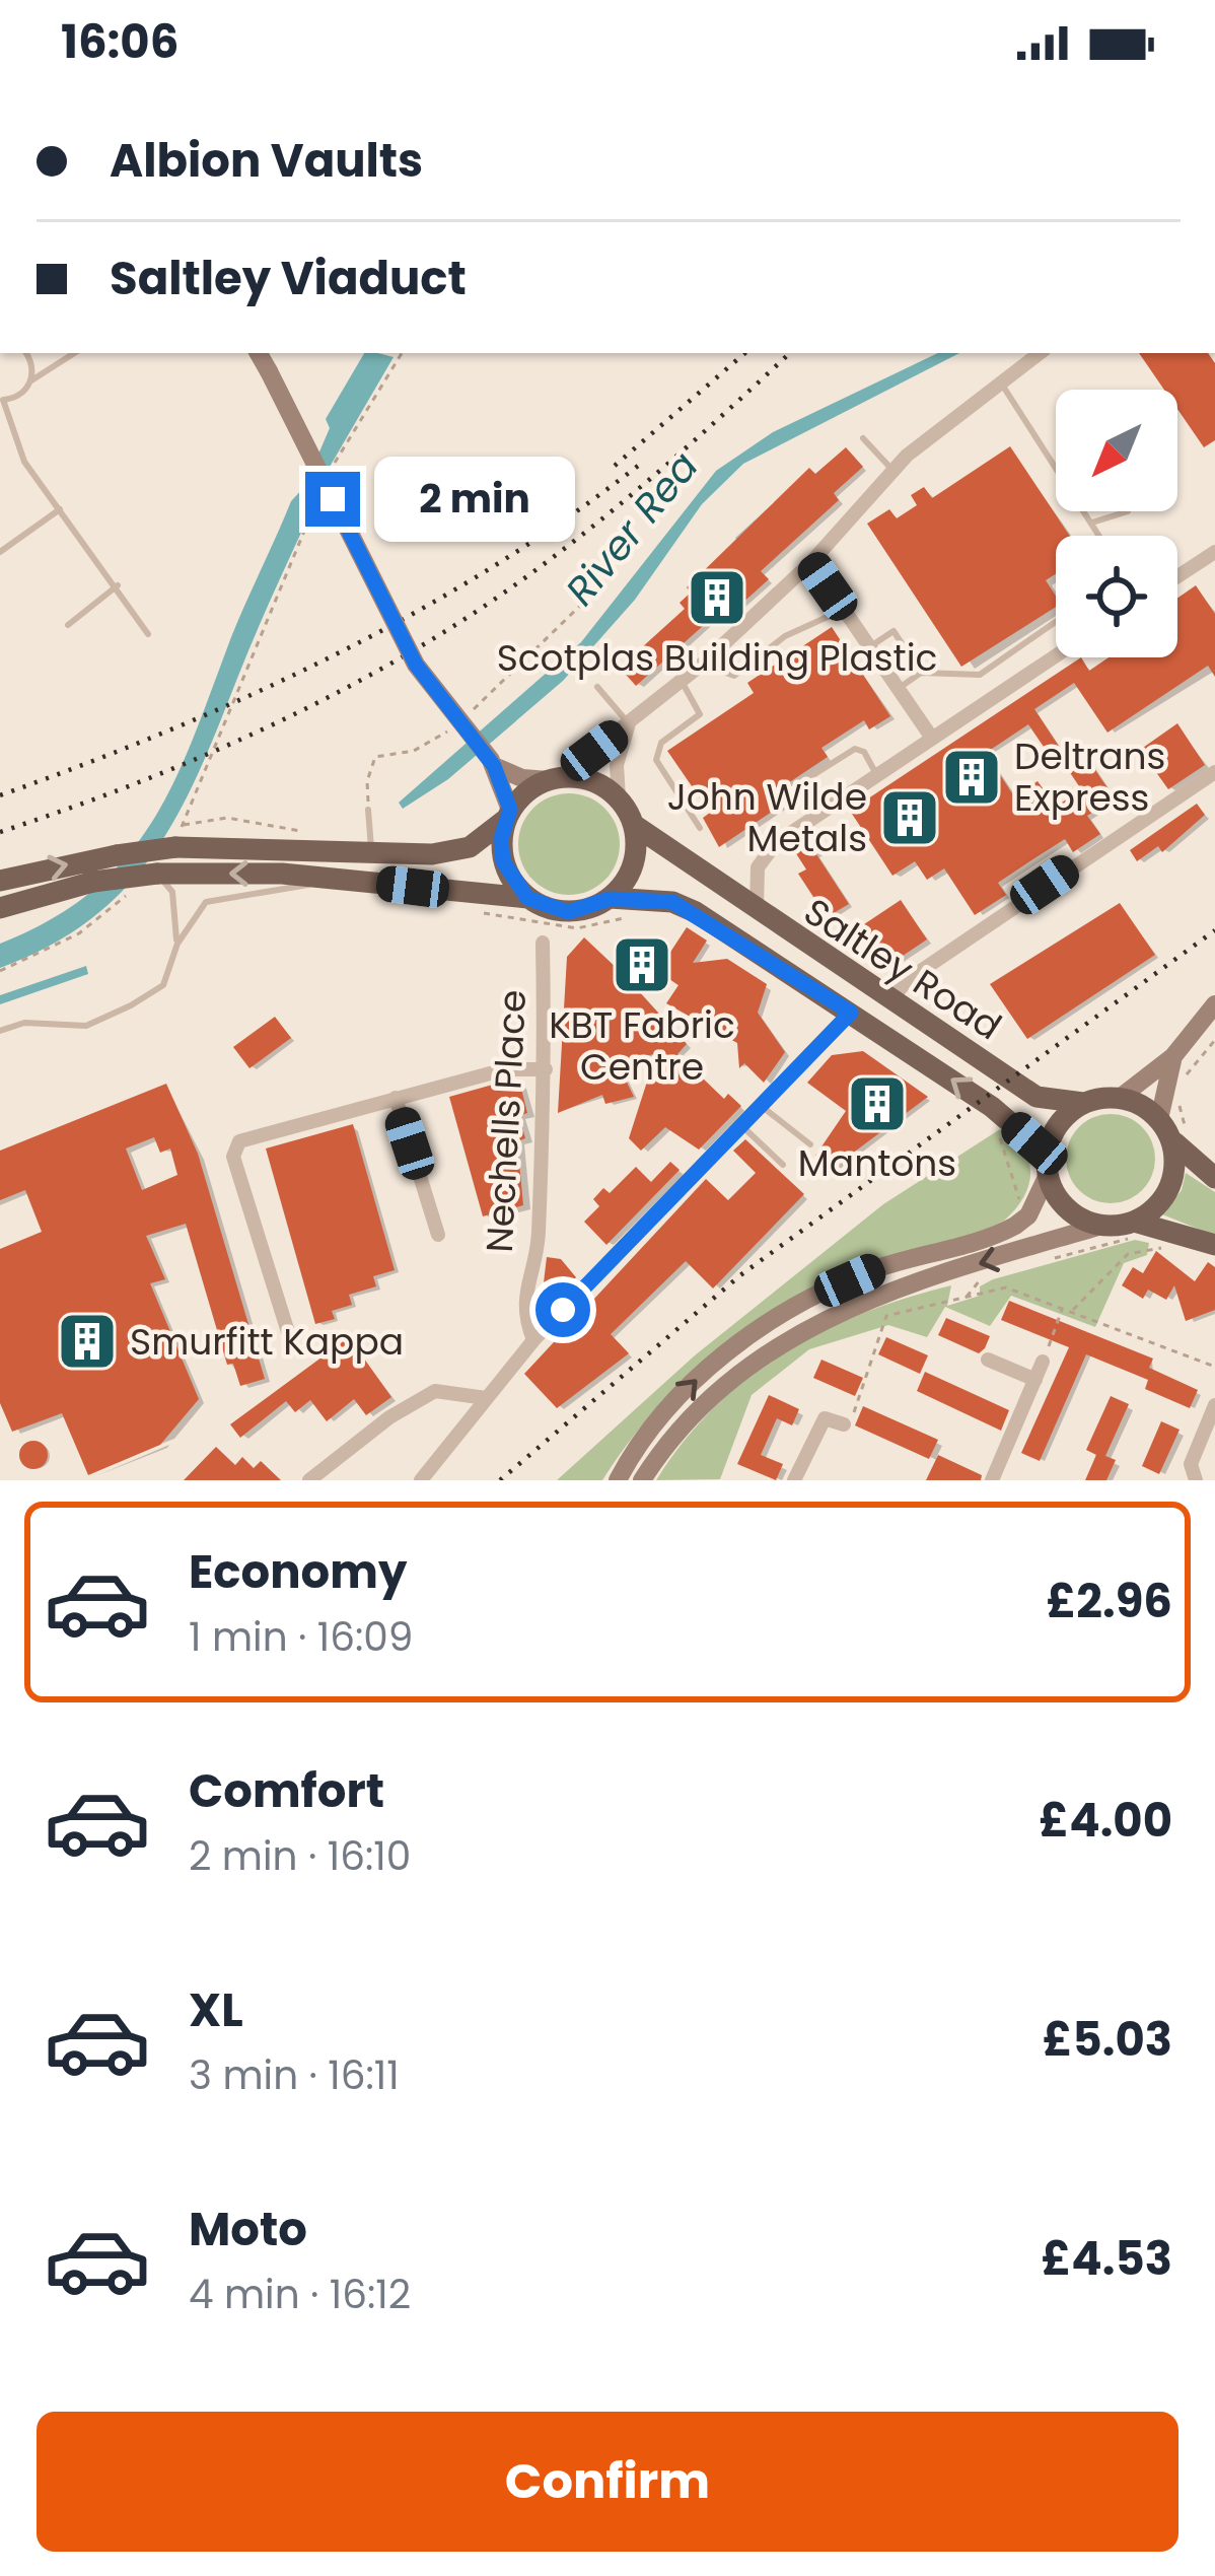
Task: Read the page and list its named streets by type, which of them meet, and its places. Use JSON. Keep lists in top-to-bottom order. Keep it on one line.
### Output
{"streets":{"main road":["Saltley Road"],"street":["Nechells Place"]},"water":["River Rea"],"places":{"building":["Scotplas Building Plastic","Deltrans Express","John Wilde Metals","KBT Fabric Centre","Mantons","Smurfitt Kappa"]},"north":"bottom left","page":{"status":"16:06","banner":["Albion Vaults","Saltley Viaduct"],"bubble":"2 min","list":[{"name":"Economy","note":"1 min · 16:09","value":"£2.96"},{"name":"Comfort","note":"2 min · 16:10","value":"£4.00"},{"name":"XL","note":"3 min · 16:11","value":"£5.03"},{"name":"Moto","note":"4 min · 16:12","value":"£4.53"}],"buttons":"Confirm"}}
